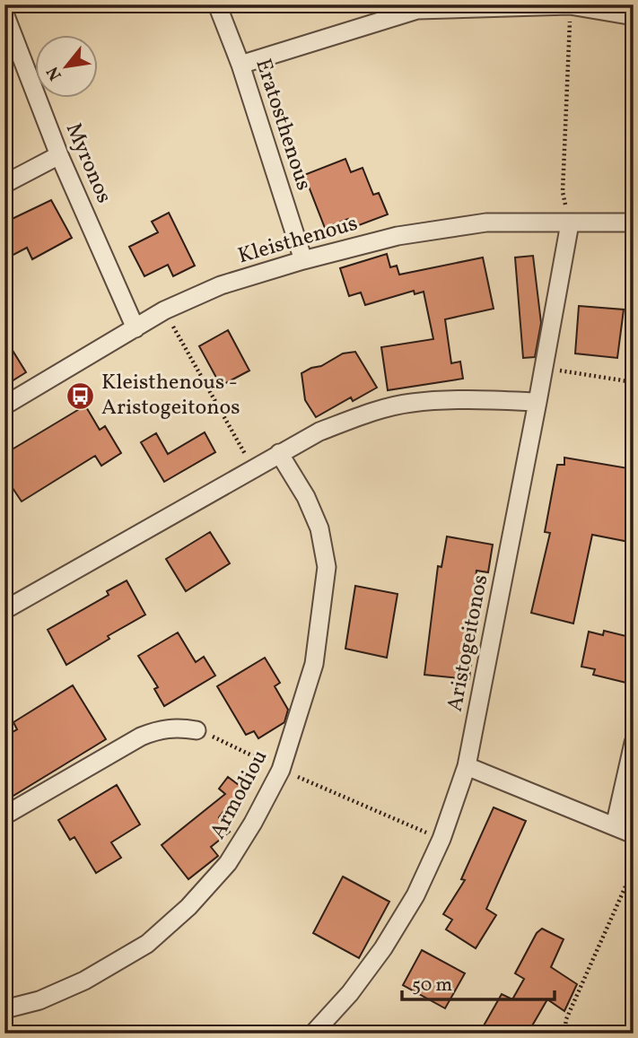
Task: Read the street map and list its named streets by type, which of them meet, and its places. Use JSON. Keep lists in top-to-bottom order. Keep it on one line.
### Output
{"streets":{"street":["Eratosthenous","Myronos","Kleisthenous","Aristogeitonos","Armodiou"]},"crossings":[["Eratosthenous","Kleisthenous"],["Myronos","Kleisthenous"],["Kleisthenous","Aristogeitonos"]],"places":{"bus stop":["Kleisthenous - Aristogeitonos"]},"scale_bar":"50 m","north":"bottom left"}
